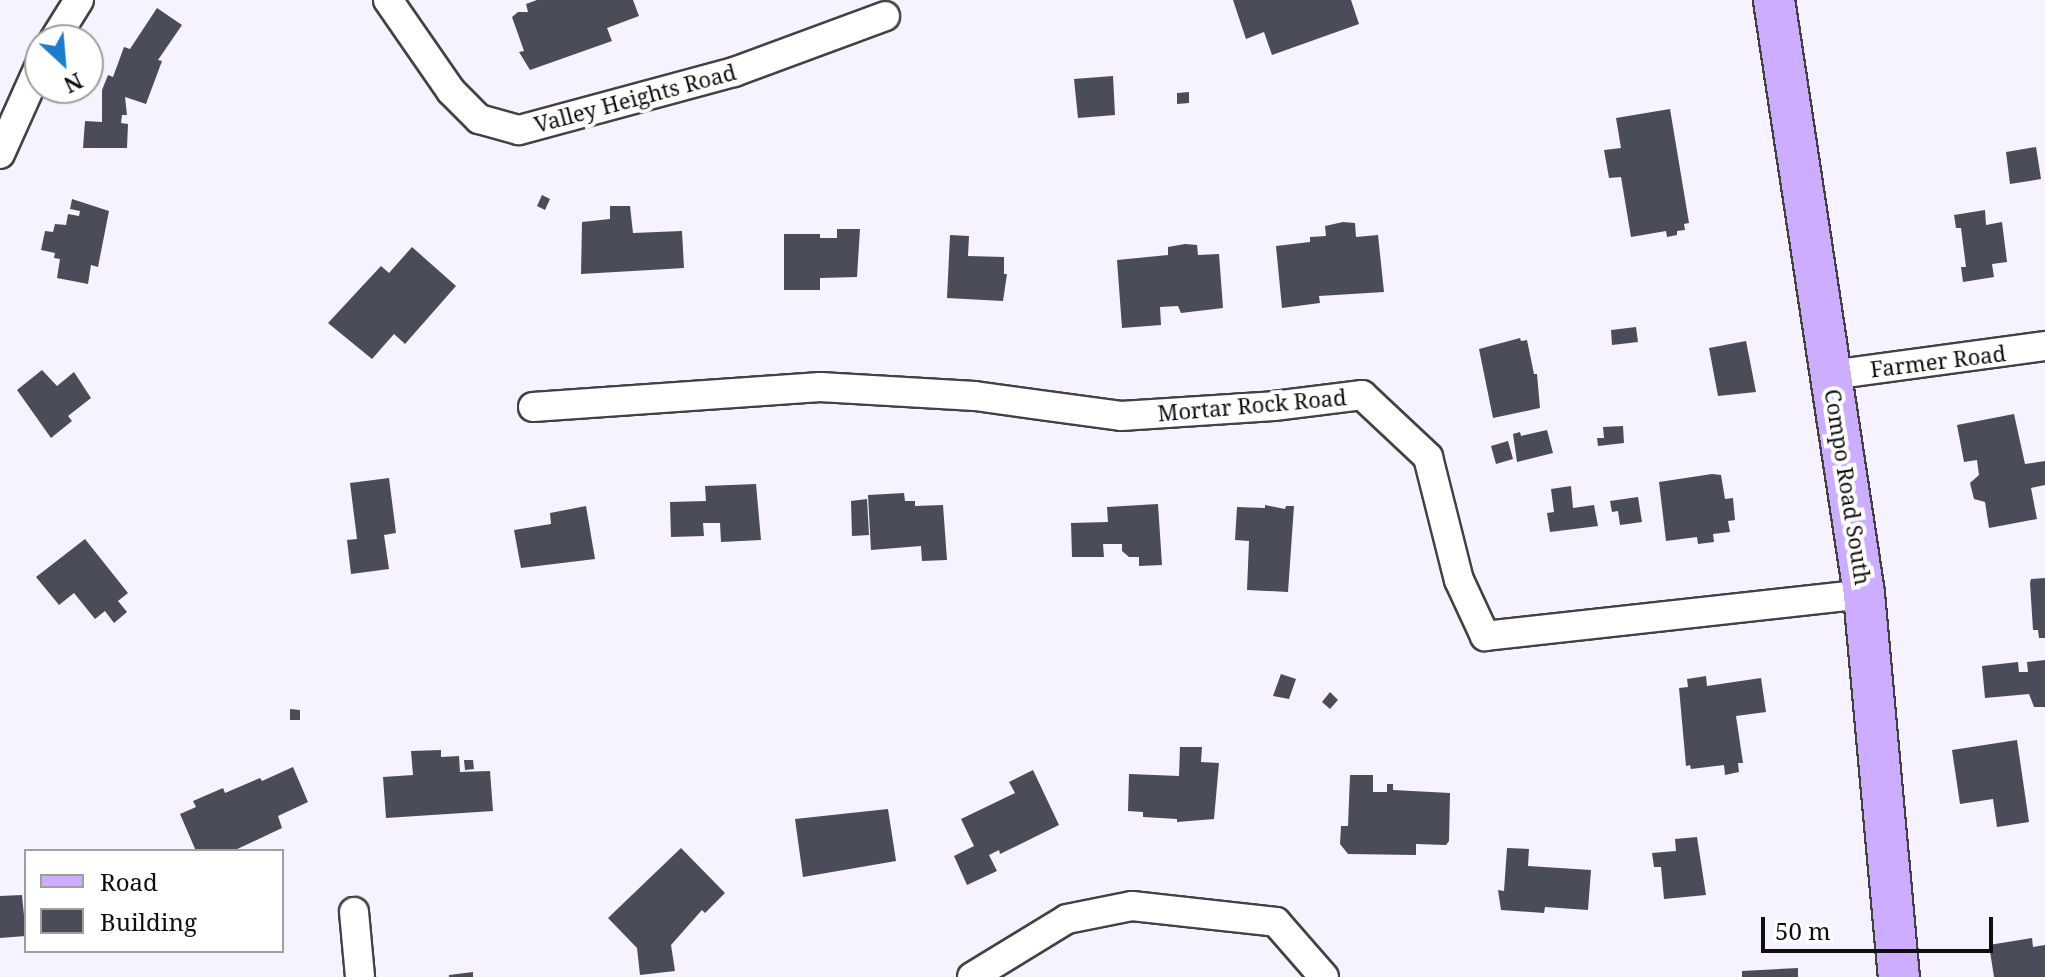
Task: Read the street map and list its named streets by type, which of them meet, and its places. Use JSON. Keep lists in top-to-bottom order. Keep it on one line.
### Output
{"streets":{"main road":["Compo Road South"],"street":["Valley Heights Road","Farmer Road","Mortar Rock Road"]},"crossings":[["Farmer Road","Compo Road South"],["Mortar Rock Road","Compo Road South"]],"legend":["Road","Building"],"scale_bar":"50 m","north":"bottom right"}
